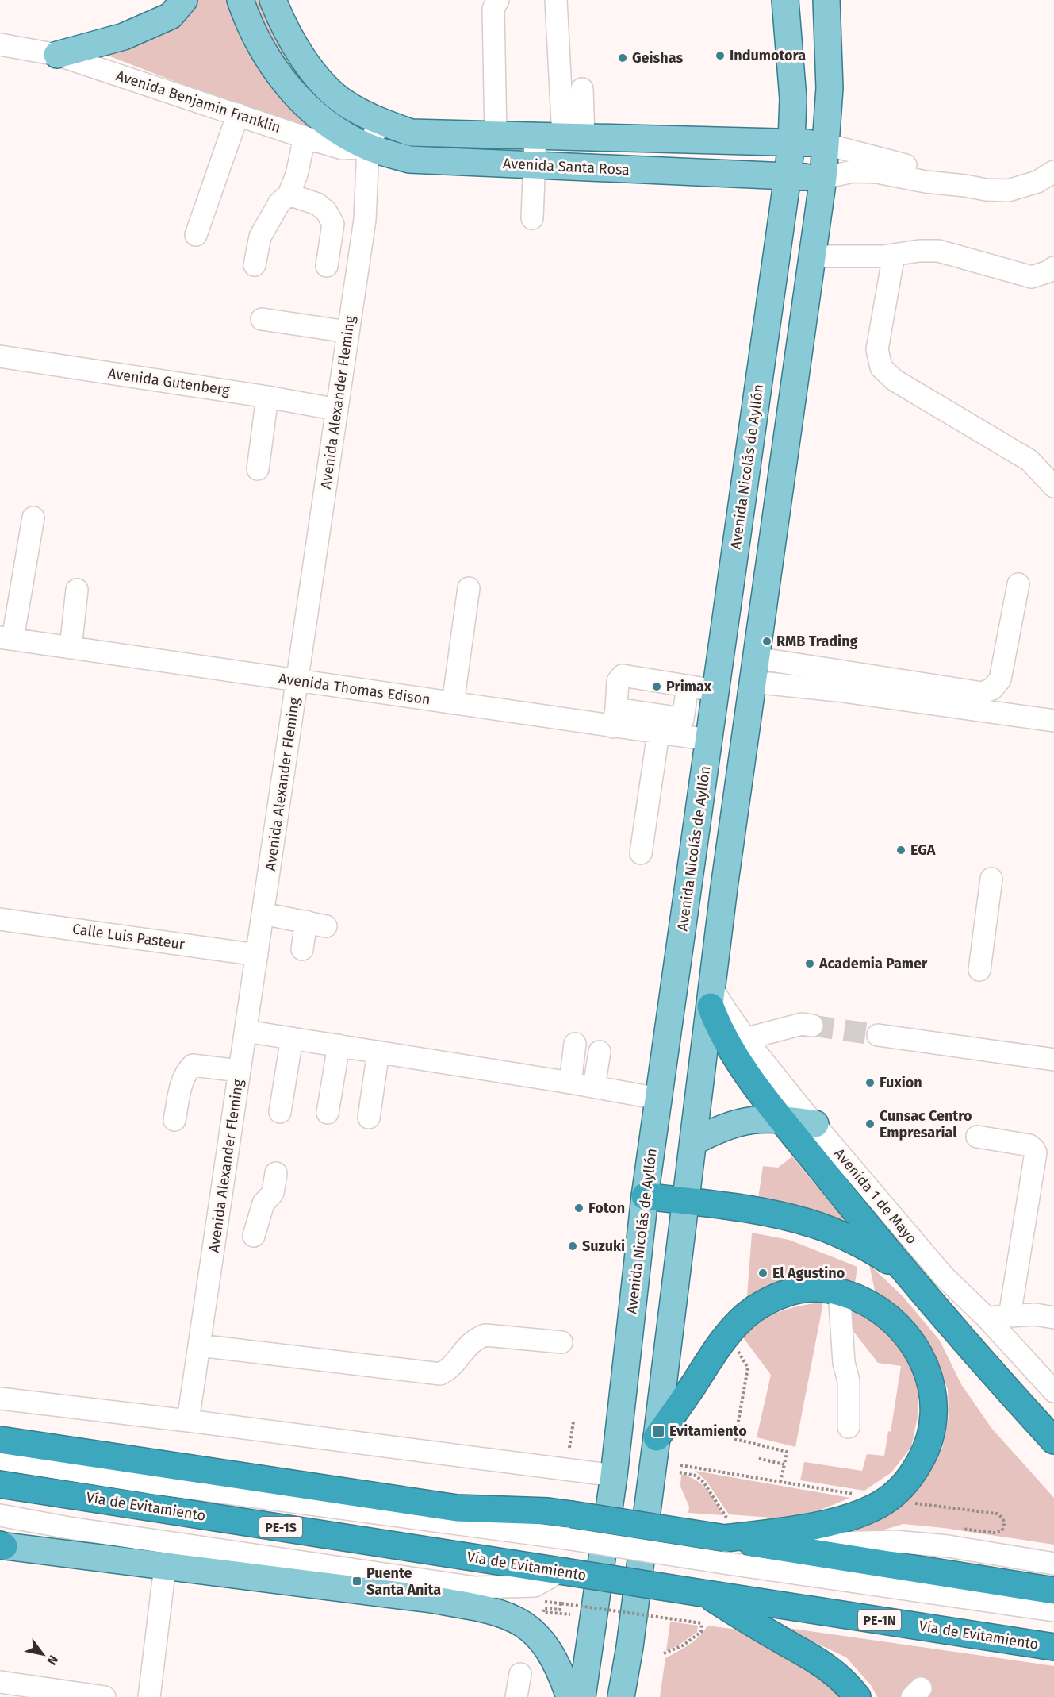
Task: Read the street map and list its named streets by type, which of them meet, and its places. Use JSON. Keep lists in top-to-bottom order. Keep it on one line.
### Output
{"streets":{"highway":["Vía de Evitamiento","PE-1S","PE-1N"],"main road":["Avenida Santa Rosa","Avenida Nicolás de Ayllón"],"street":["Avenida Benjamin Franklin","Avenida Gutenberg","Avenida Alexander Fleming","Avenida Thomas Edison","Calle Luis Pasteur","Avenida 1 de Mayo"]},"crossings":[["Avenida Benjamin Franklin","Avenida Santa Rosa"],["Avenida Benjamin Franklin","Avenida Alexander Fleming"],["Avenida Santa Rosa","Avenida Alexander Fleming"],["Avenida Santa Rosa","Avenida Nicolás de Ayllón"],["Avenida Gutenberg","Avenida Alexander Fleming"],["Avenida Alexander Fleming","Avenida Thomas Edison"],["Avenida Alexander Fleming","Calle Luis Pasteur"],["Avenida Nicolás de Ayllón","Avenida Thomas Edison"]],"places":{"other":["Indumotora","Geishas","RMB Trading","Primax","EGA","Academia Pamer","Fuxion","Cunsac Centro Empresarial","Foton","Suzuki","El Agustino"],"transit":["Evitamiento","Puente Santa Anita"]},"north":"bottom right"}
